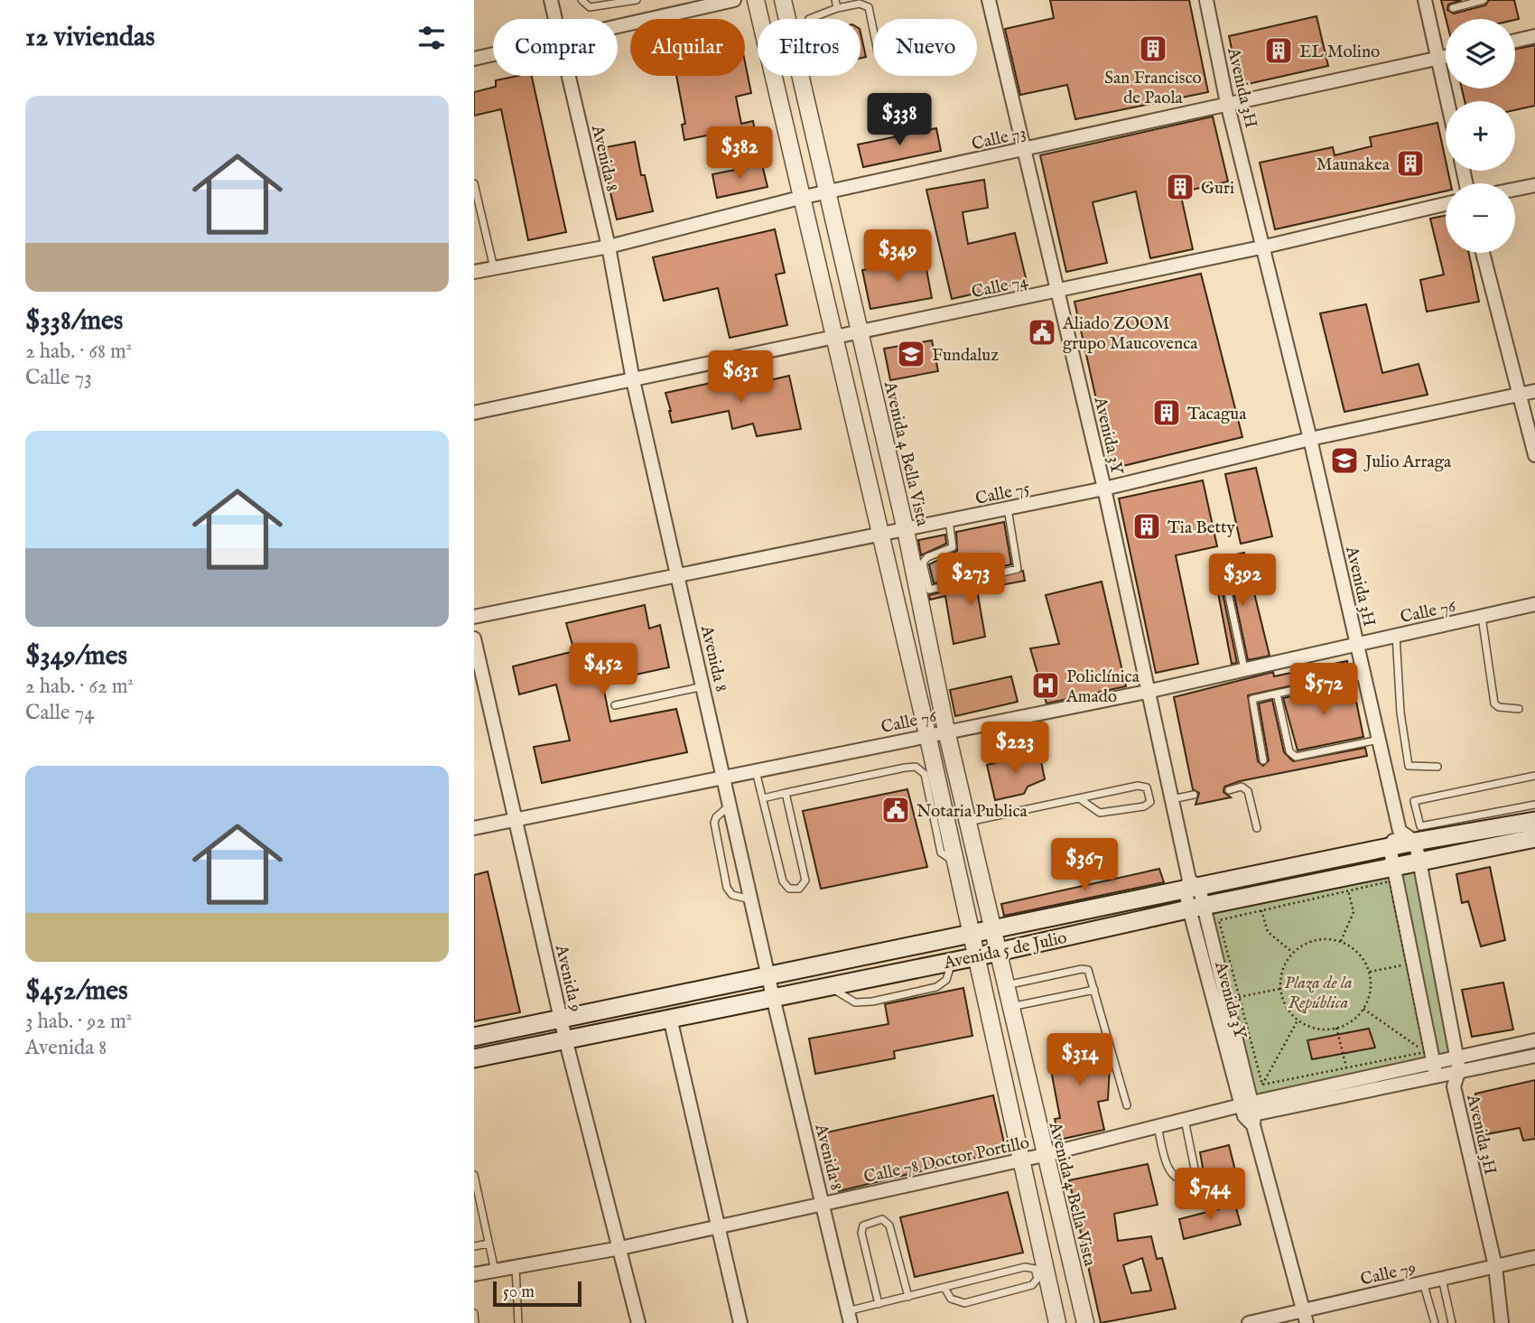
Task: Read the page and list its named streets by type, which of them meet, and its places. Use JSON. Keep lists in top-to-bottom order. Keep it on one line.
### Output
{"streets":{"main road":["Avenida 5 de Julio"],"street":["Avenida 3H","Calle 73","Avenida 8","Calle 74","Avenida 3Y","Avenida 4 Bella Vista","Calle 75","Calle 76","Avenida 9","Calle 78 Doctor Portillo","Calle 79"]},"crossings":[["Avenida 3H","Calle 73"],["Avenida 3H","Calle 74"],["Avenida 3H","Calle 75"],["Avenida 3H","Calle 76"],["Avenida 3H","Avenida 5 de Julio"],["Avenida 3H","Calle 78 Doctor Portillo"],["Avenida 3H","Calle 79"],["Calle 73","Avenida 8"],["Calle 73","Avenida 3Y"],["Calle 73","Avenida 4 Bella Vista"],["Avenida 8","Calle 74"],["Avenida 8","Calle 75"],["Avenida 8","Calle 76"],["Avenida 8","Avenida 5 de Julio"],["Avenida 8","Calle 78 Doctor Portillo"],["Calle 74","Avenida 3Y"],["Calle 74","Avenida 4 Bella Vista"],["Avenida 3Y","Calle 75"],["Avenida 3Y","Calle 76"],["Avenida 3Y","Avenida 5 de Julio"],["Avenida 3Y","Calle 78 Doctor Portillo"],["Avenida 3Y","Calle 79"],["Avenida 4 Bella Vista","Calle 75"],["Avenida 4 Bella Vista","Calle 76"],["Avenida 4 Bella Vista","Avenida 5 de Julio"],["Avenida 4 Bella Vista","Calle 78 Doctor Portillo"],["Calle 76","Avenida 9"],["Avenida 5 de Julio","Avenida 9"],["Avenida 9","Calle 78 Doctor Portillo"]],"parks":["Plaza de la República"],"places":{"building":["San Francisco de Paola","EL Molino","Maunakea","Guri","Tacagua","Tia Betty"],"public building":["Aliado ZOOM grupo Maucovenca","Notaria Publica"],"school or university":["Fundaluz","Julio Arraga"],"hospital":["Policlínica Amado"]},"scale_bar":"50 m","page":{"heading":"12 viviendas","map_buttons":["+","−"],"chip":["Comprar","Alquilar","Filtros","Nuevo"],"list":[{"name":"$338/mes","note":"2 hab. · 68 m² · Calle 73"},{"name":"$349/mes","note":"2 hab. · 62 m² · Calle 74"},{"name":"$452/mes","note":"3 hab. · 92 m² · Avenida 8"}],"price":["$338","$382","$349","$631","$273","$392","$452","$572","$223","$367","$314","$744"],"scale":"50 m"}}
